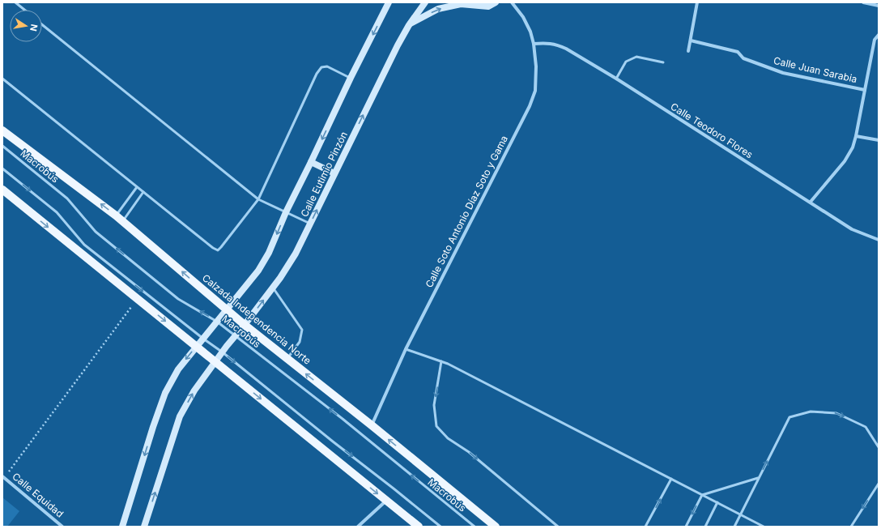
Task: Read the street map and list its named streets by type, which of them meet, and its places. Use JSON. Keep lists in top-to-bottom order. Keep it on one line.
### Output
{"streets":{"main road":["Calzada Independencia Norte"],"street":["Calle Juan Sarabia","Calle Teodoro Flores","Calle Eutimio Pinzón","Calle Soto Antonio Díaz Soto y Gama","Calle Equidad"],"lane":["Macrobús"]},"crossings":[["Calle Teodoro Flores","Calle Soto Antonio Díaz Soto y Gama"],["Macrobús","Calle Eutimio Pinzón"],["Calle Eutimio Pinzón","Calzada Independencia Norte"],["Calle Soto Antonio Díaz Soto y Gama","Calzada Independencia Norte"]],"north":"right"}
